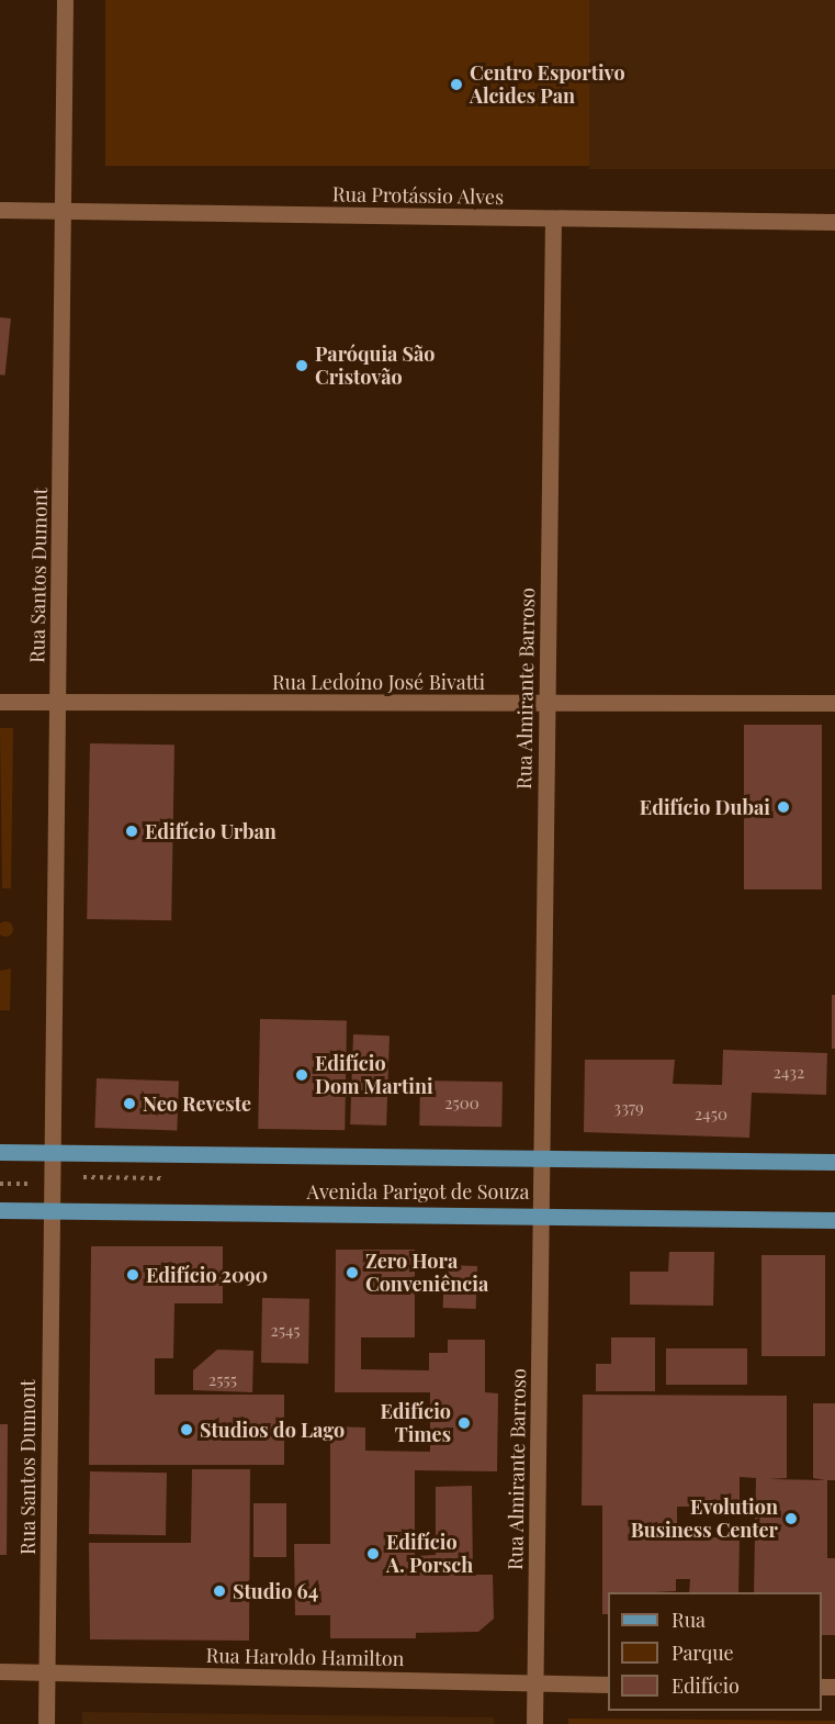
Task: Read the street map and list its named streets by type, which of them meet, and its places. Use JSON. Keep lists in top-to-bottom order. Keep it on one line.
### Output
{"streets":{"main road":["Avenida Parigot de Souza"],"street":["Rua Protássio Alves","Rua Santos Dumont","Rua Ledoíno José Bivatti","Rua Almirante Barroso","Rua Haroldo Hamilton"]},"crossings":[["Rua Protássio Alves","Rua Santos Dumont"],["Rua Protássio Alves","Rua Almirante Barroso"],["Rua Santos Dumont","Rua Ledoíno José Bivatti"],["Rua Santos Dumont","Avenida Parigot de Souza"],["Rua Santos Dumont","Rua Haroldo Hamilton"],["Rua Ledoíno José Bivatti","Rua Almirante Barroso"],["Rua Almirante Barroso","Avenida Parigot de Souza"],["Rua Almirante Barroso","Rua Haroldo Hamilton"]],"places":["Centro Esportivo Alcides Pan","Paróquia São Cristovão","Edifício Dubai","Edifício Urban","Edifício Dom Martini","Neo Reveste","Zero Hora Conveniência","Edifício 2090","Edifício Times","Studios do Lago","Evolution Business Center","Edifício A. Porsch","Studio 64"],"house_numbers":["2432","2500","3379","2450","2545","2555"],"legend":["Rua","Parque","Edifício"]}
